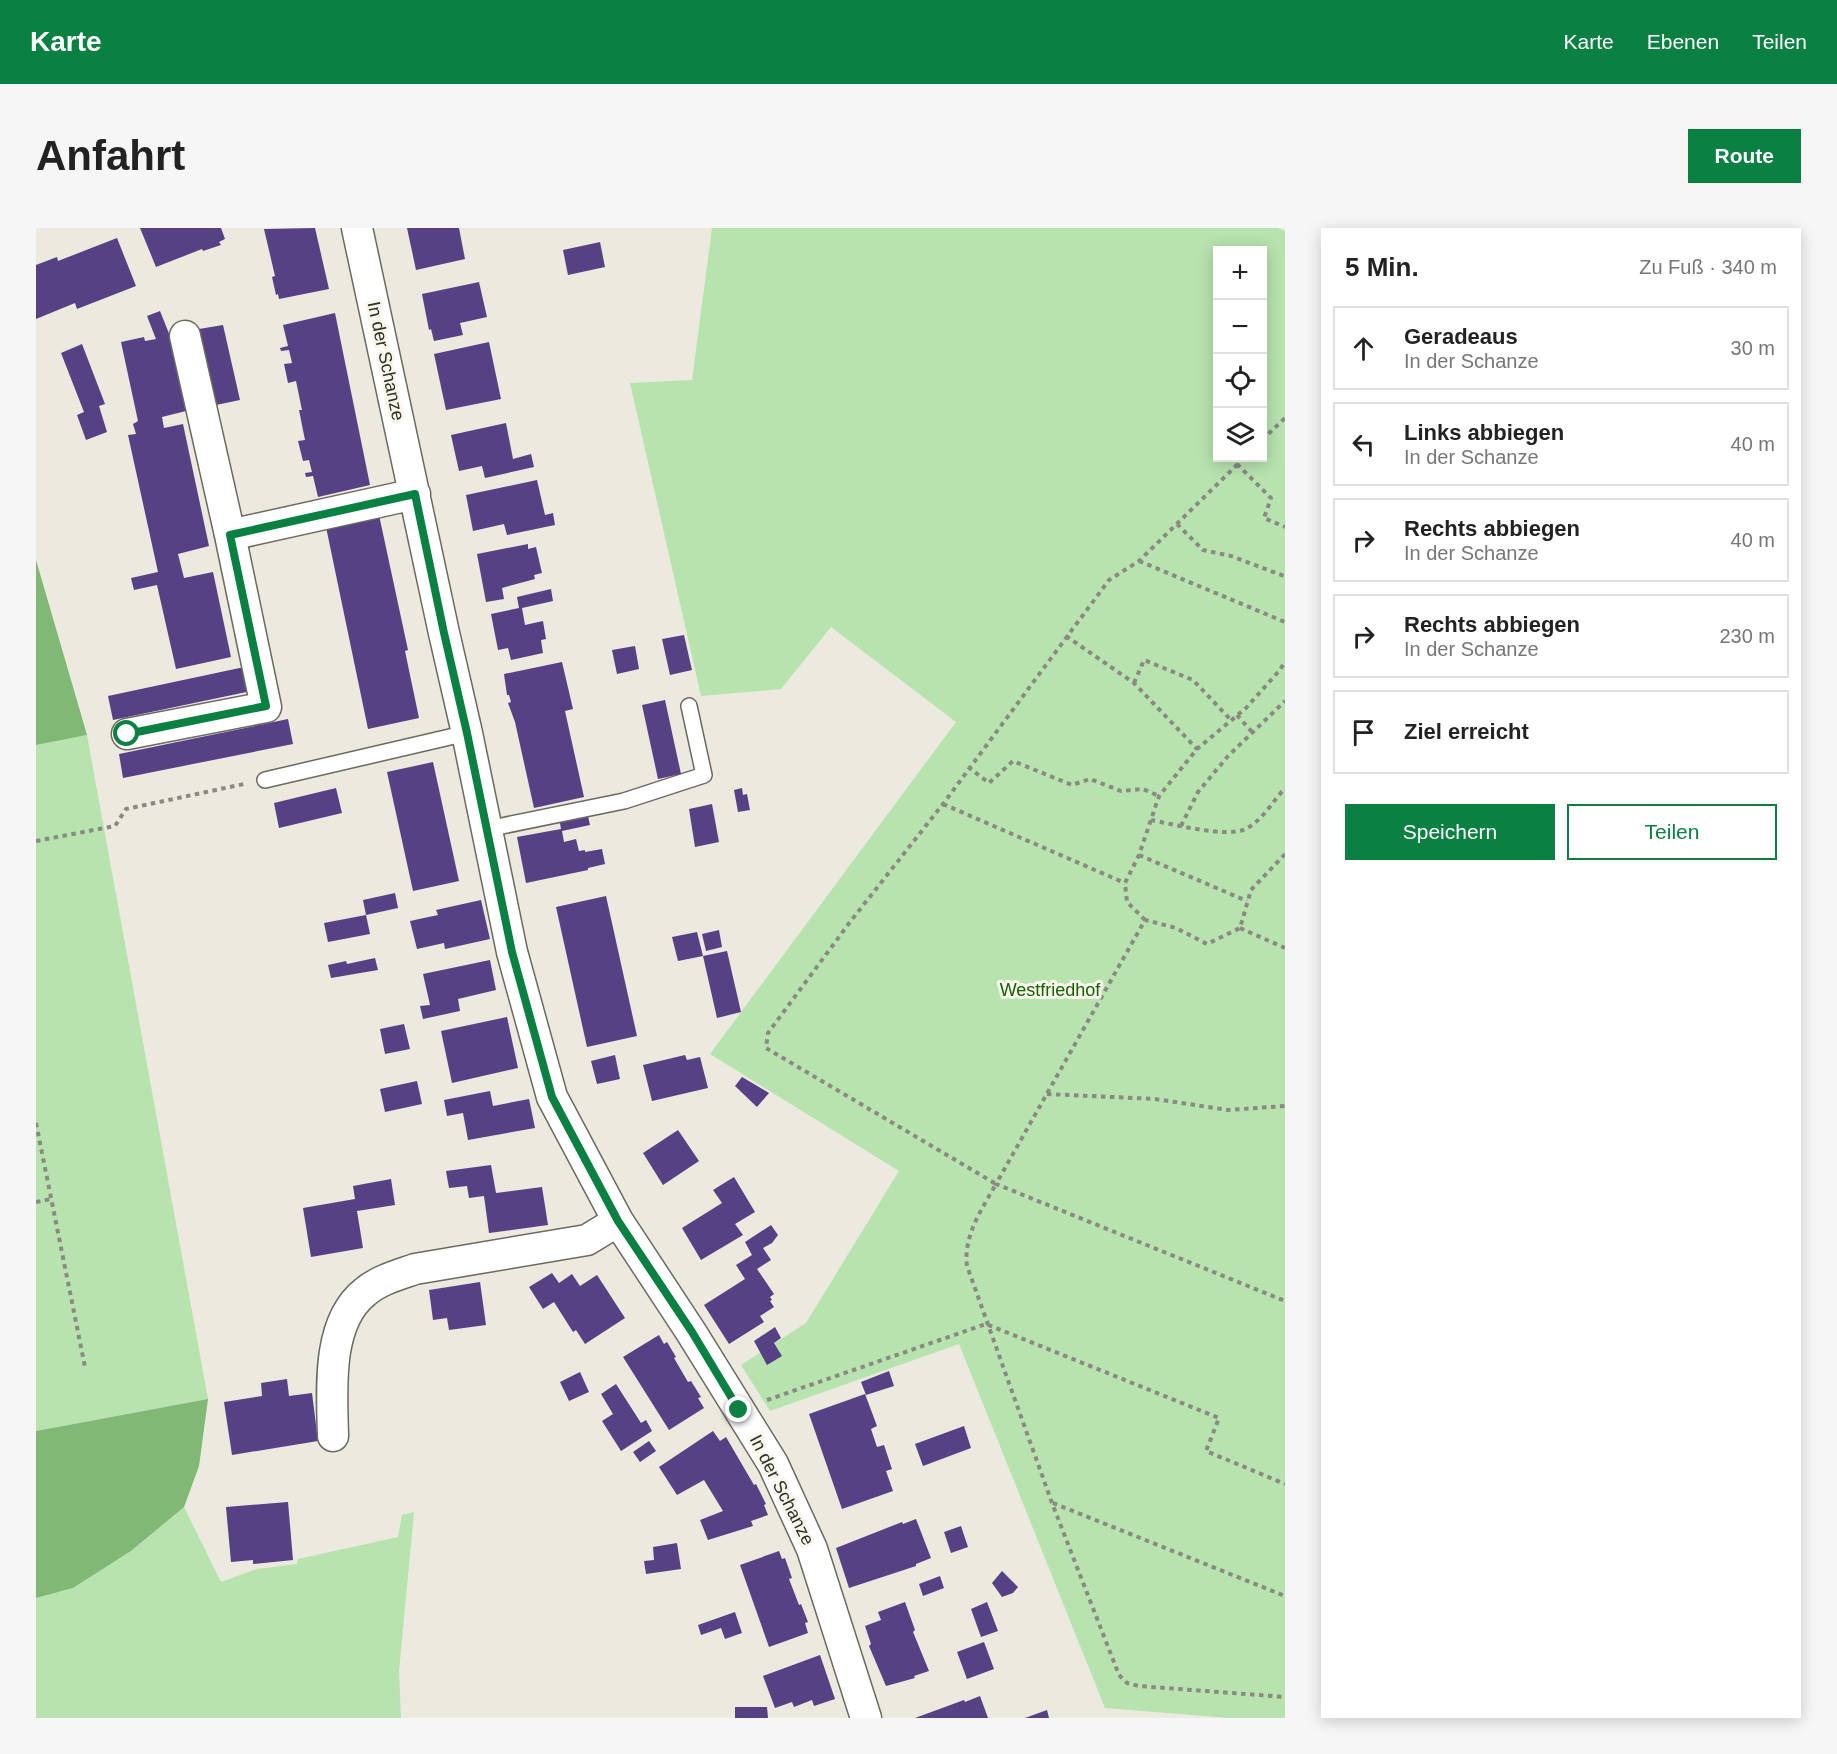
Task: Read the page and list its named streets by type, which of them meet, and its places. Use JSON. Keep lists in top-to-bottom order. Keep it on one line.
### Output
{"streets":{"street":["In der Schanze"]},"parks":["Westfriedhof"],"page":{"header":"Karte","nav":["Karte","Ebenen","Teilen"],"buttons":["Route",["Speichern","Teilen"]],"title":"Anfahrt","heading":["5 Min.","Zu Fuß · 340 m"],"map_buttons":["+","−"],"list":[["Geradeaus","In der Schanze","30 m"],["Links abbiegen","In der Schanze","40 m"],["Rechts abbiegen","In der Schanze","40 m"],["Rechts abbiegen","In der Schanze","230 m"],"Ziel erreicht"]}}
